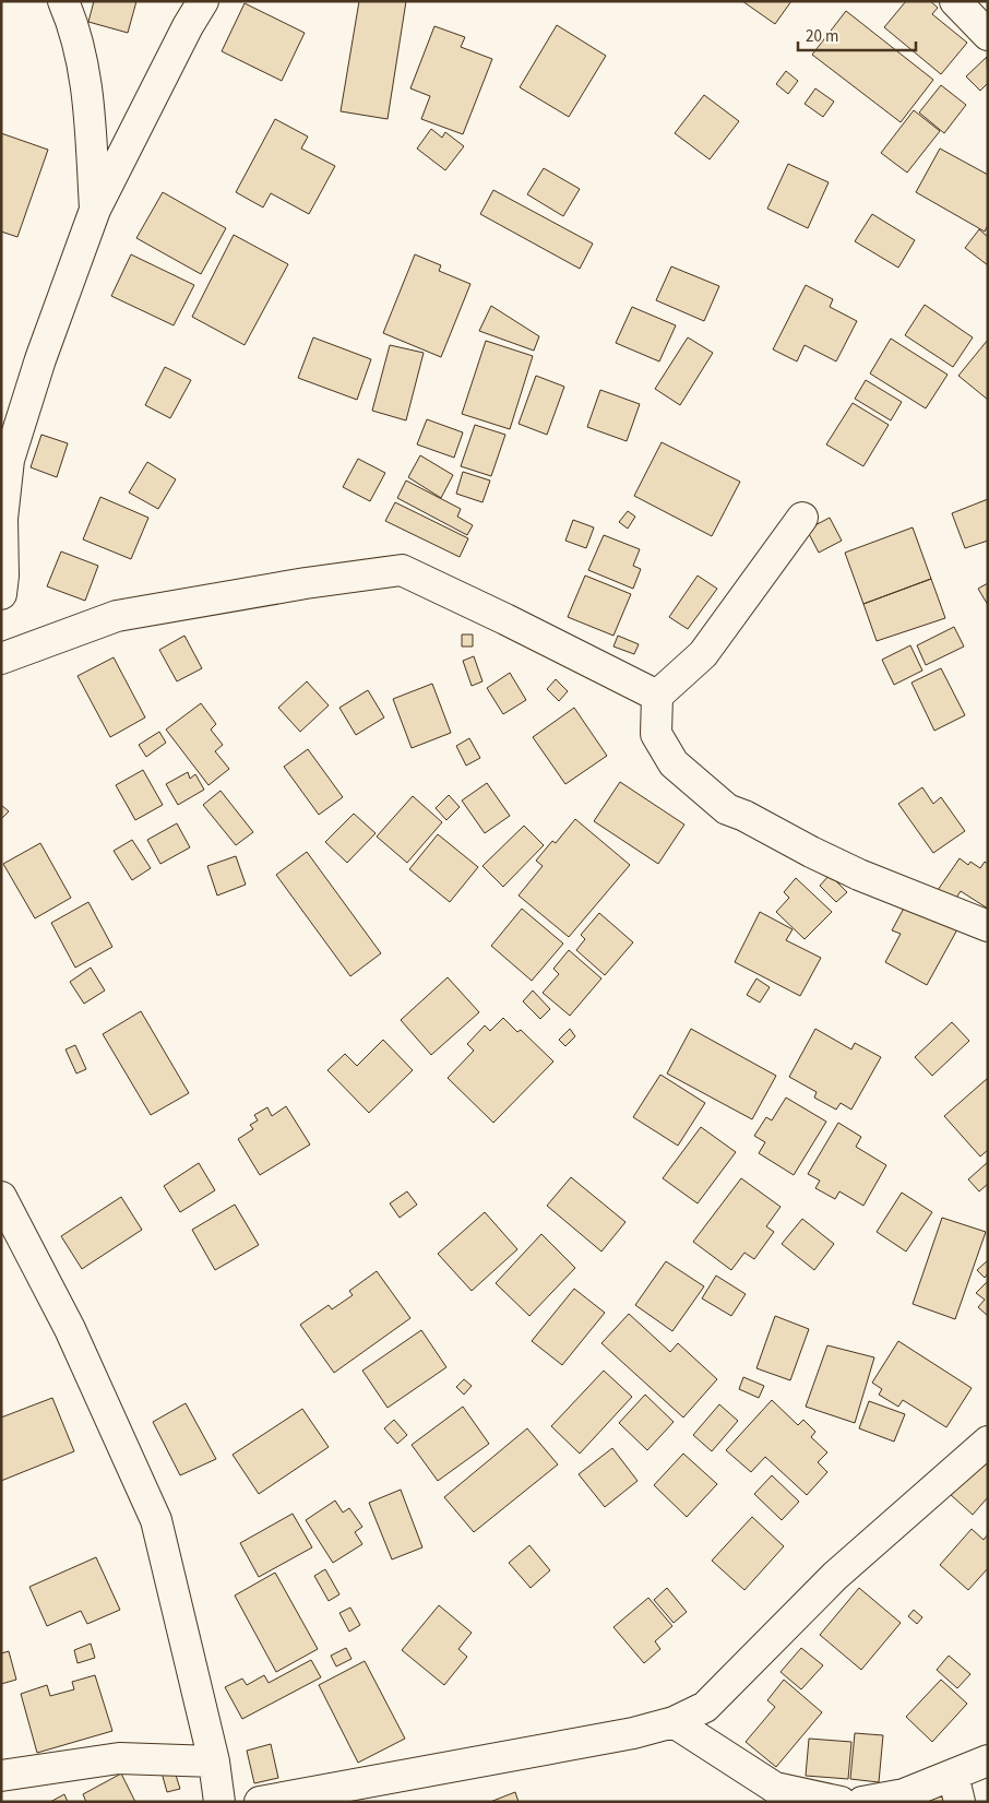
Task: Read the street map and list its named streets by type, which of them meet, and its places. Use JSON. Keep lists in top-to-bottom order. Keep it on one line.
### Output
{"scale_bar":"20 m"}
